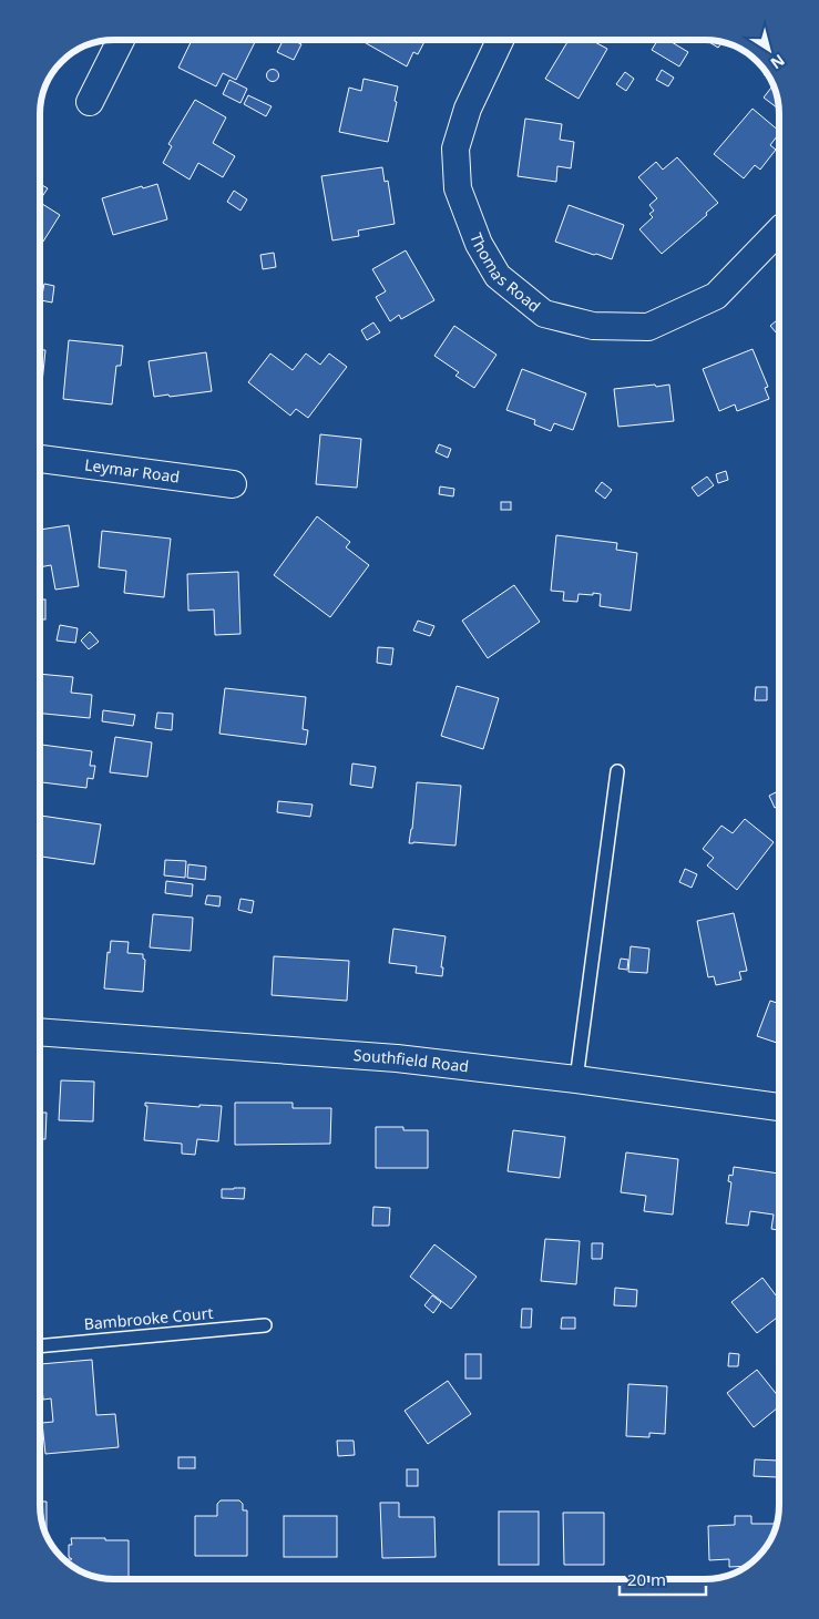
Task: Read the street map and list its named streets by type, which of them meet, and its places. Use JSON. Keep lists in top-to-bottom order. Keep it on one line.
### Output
{"streets":{"street":["Thomas Road","Leymar Road","Southfield Road"],"lane":["Bambrooke Court"]},"scale_bar":"20 m","north":"bottom right"}
